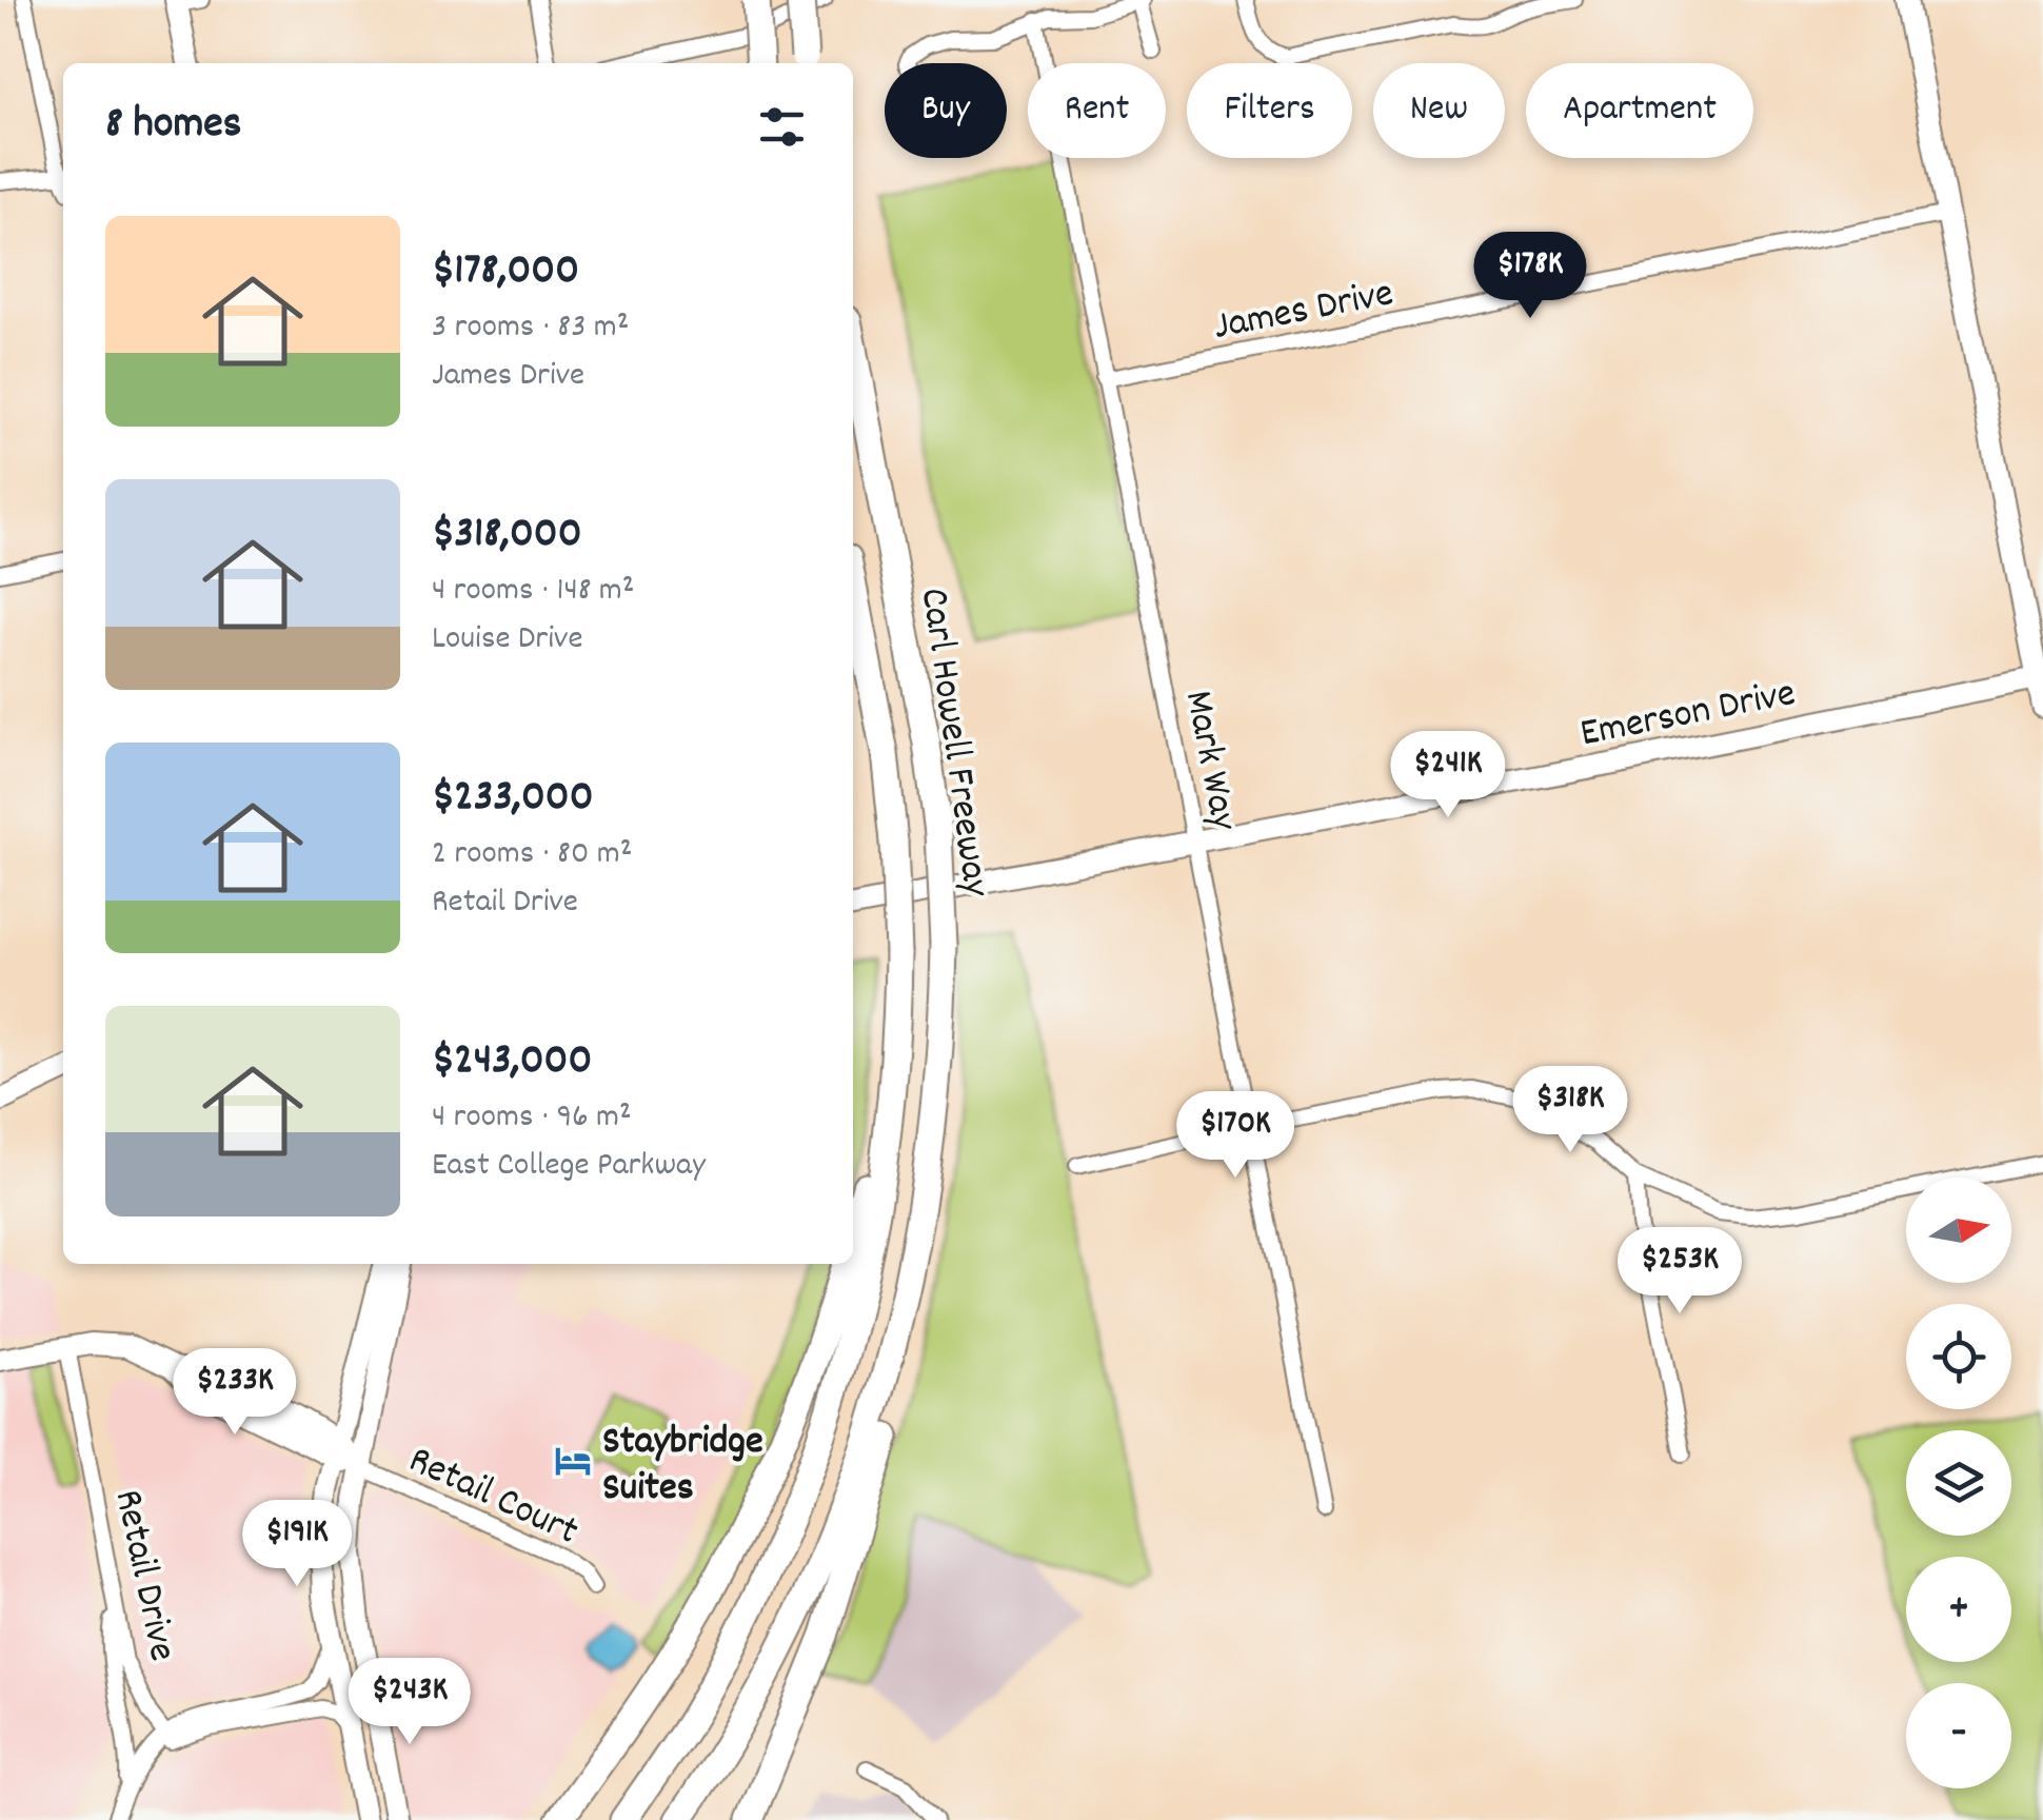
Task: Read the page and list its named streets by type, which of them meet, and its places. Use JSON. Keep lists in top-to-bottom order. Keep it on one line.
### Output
{"streets":{"highway":["Carl Howell Freeway"],"street":["James Drive","Emerson Drive","Mark Way","Retail Court","Retail Drive"]},"crossings":[["James Drive","Mark Way"],["Emerson Drive","Mark Way"]],"places":{"hotel":["Staybridge Suites"]},"north":"right","page":{"chip":["Buy","Rent","Filters","New","Apartment"],"heading":"8 homes","list":[{"name":"$178,000","note":"3 rooms · 83 m² · James Drive"},{"name":"$318,000","note":"4 rooms · 148 m² · Louise Drive"},{"name":"$233,000","note":"2 rooms · 80 m² · Retail Drive"},{"name":"$243,000","note":"4 rooms · 96 m² · East College Parkway"}],"price":["$178K","$241K","$318K","$170K","$253K","$233K","$191K","$243K"],"map_buttons":["+","−"]}}
